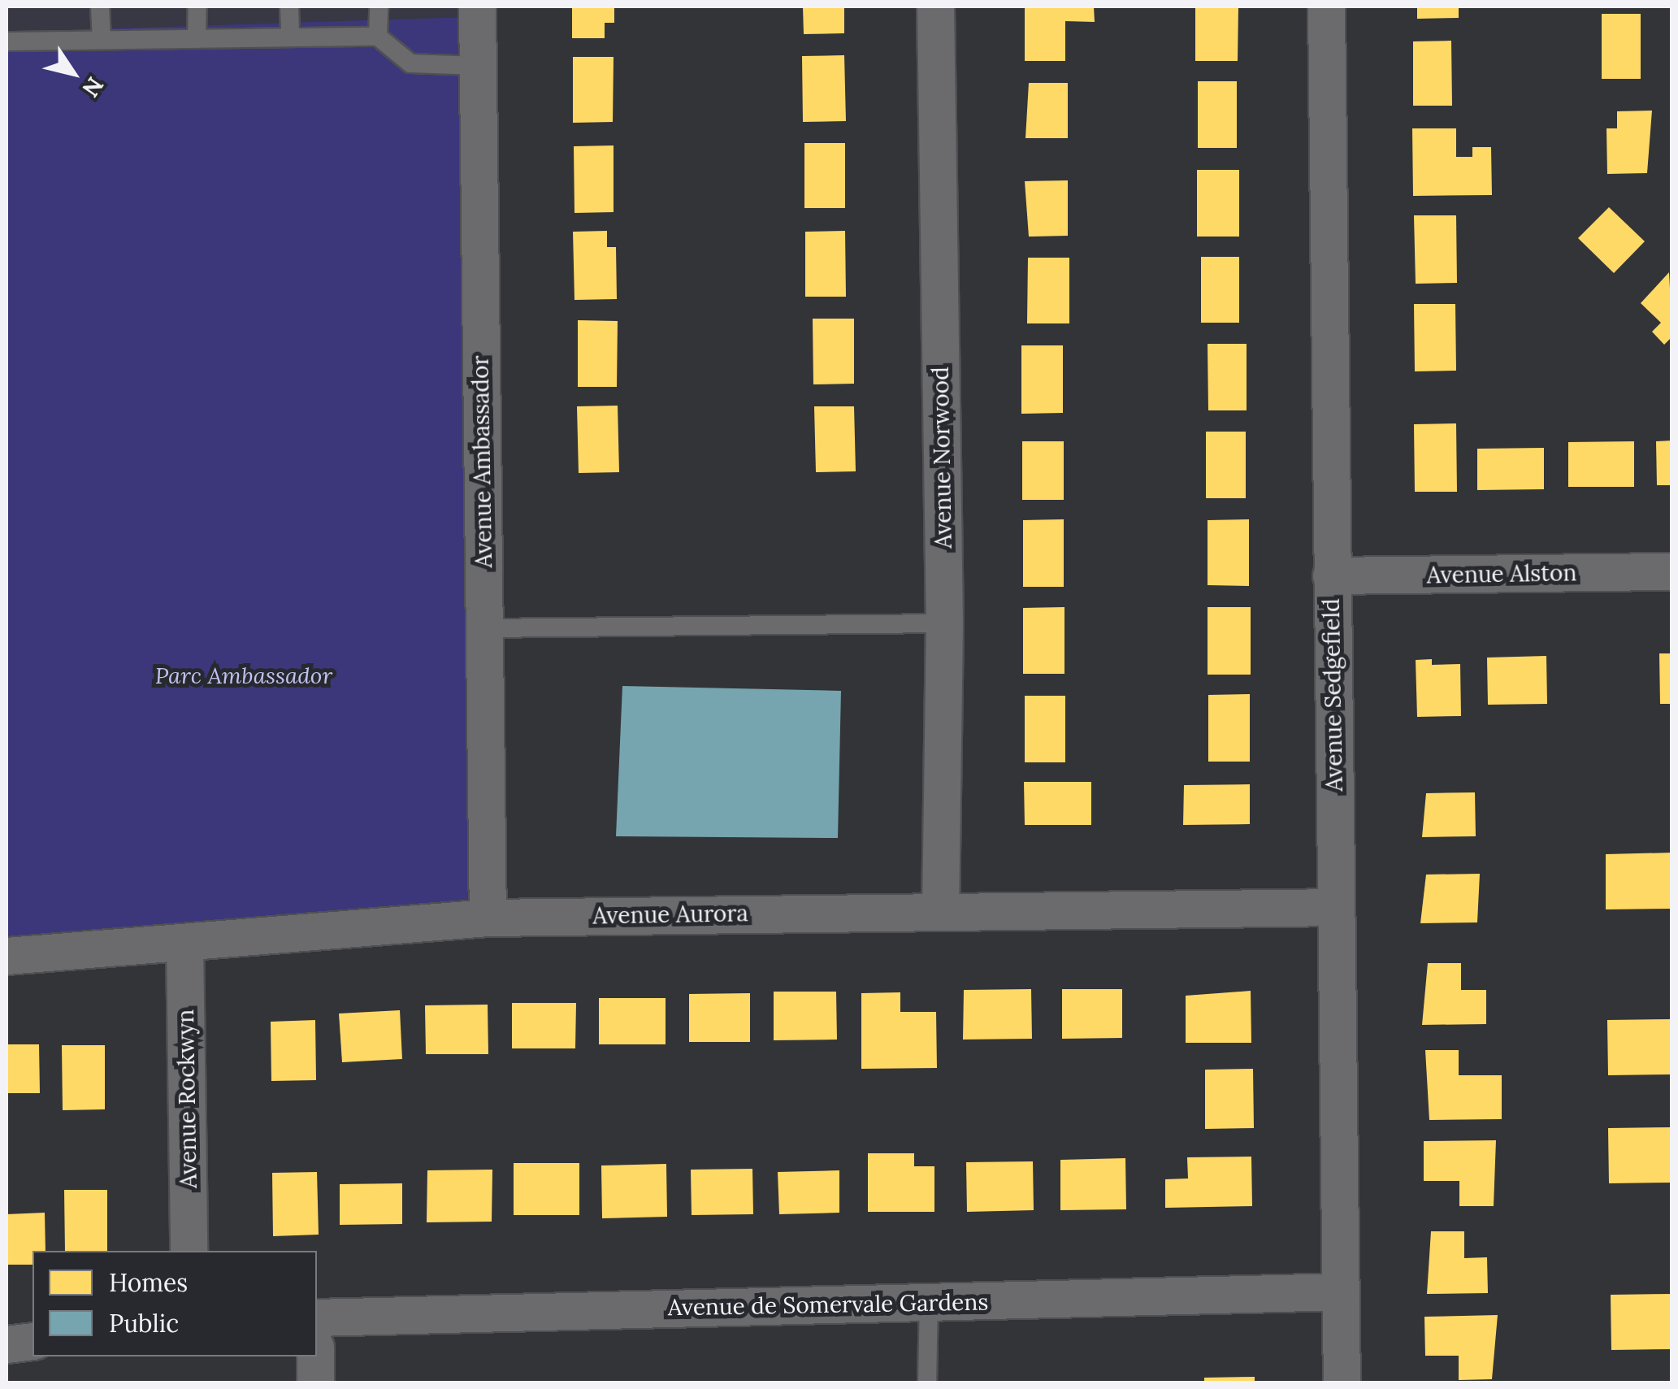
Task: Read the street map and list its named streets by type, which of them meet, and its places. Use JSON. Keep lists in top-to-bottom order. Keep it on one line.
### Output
{"streets":{"street":["Avenue Norwood","Avenue Ambassador","Avenue Alston","Avenue Sedgefield","Avenue Aurora","Avenue Rockwyn","Avenue de Somervale Gardens"]},"crossings":[["Avenue Norwood","Avenue Aurora"],["Avenue Ambassador","Avenue Aurora"],["Avenue Alston","Avenue Sedgefield"],["Avenue Sedgefield","Avenue Aurora"],["Avenue Sedgefield","Avenue de Somervale Gardens"],["Avenue Aurora","Avenue Rockwyn"]],"parks":["Parc Ambassador"],"legend":["Homes","Public"],"north":"bottom right"}
